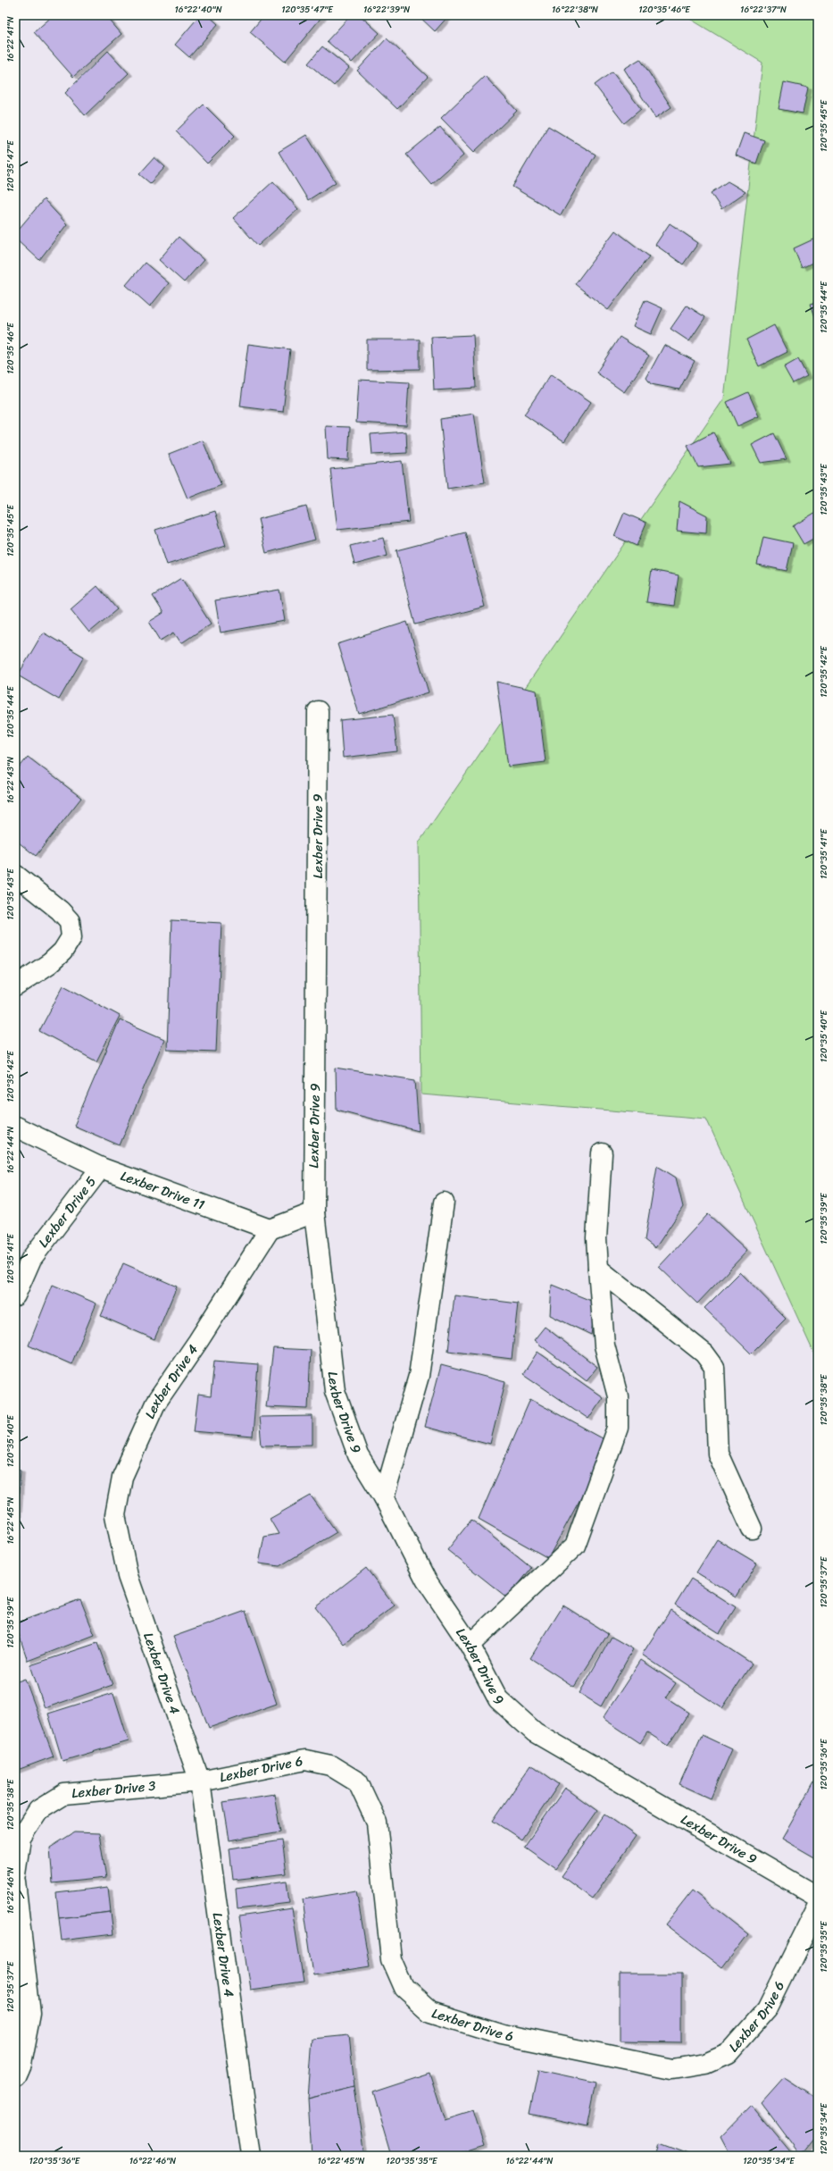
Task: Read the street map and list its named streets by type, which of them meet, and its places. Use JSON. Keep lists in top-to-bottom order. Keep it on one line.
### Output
{"streets":{"street":["Lexber Drive 9","Lexber Drive 11","Lexber Drive 5","Lexber Drive 4","Lexber Drive 6","Lexber Drive 3"]},"crossings":[["Lexber Drive 11","Lexber Drive 5"],["Lexber Drive 11","Lexber Drive 4"],["Lexber Drive 4","Lexber Drive 6"],["Lexber Drive 4","Lexber Drive 3"],["Lexber Drive 6","Lexber Drive 3"]],"coordinates":["16°22'40\"N","120°35'47\"E","16°22'39\"N","16°22'38\"N","120°35'46\"E","16°22'37\"N","16°22'41\"N","120°35'45\"E","120°35'44\"E","120°35'43\"E","120°35'42\"E","16°22'43\"N","120°35'41\"E","120°35'40\"E","16°22'44\"N","120°35'39\"E","120°35'38\"E","16°22'45\"N","120°35'37\"E","120°35'36\"E","16°22'46\"N","120°35'35\"E","120°35'34\"E"]}
